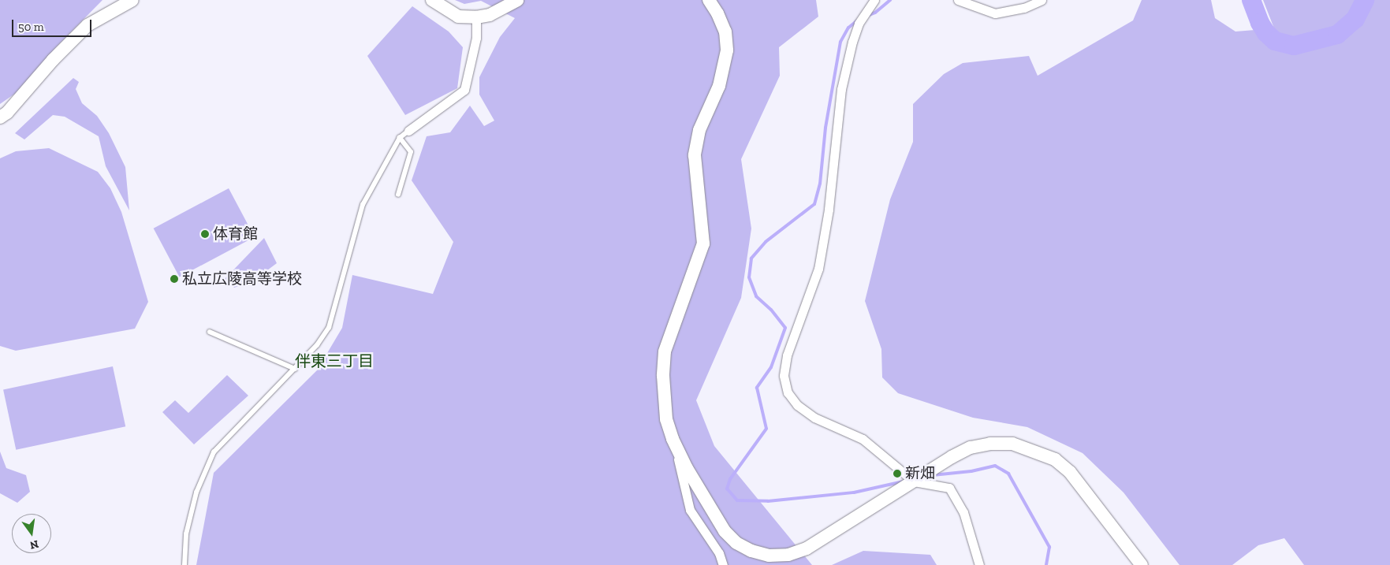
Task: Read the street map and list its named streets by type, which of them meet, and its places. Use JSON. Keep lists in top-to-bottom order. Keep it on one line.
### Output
{"districts":["伴東三丁目"],"places":["体育館","私立広陵高等学校","新畑"],"scale_bar":"50 m","north":"bottom"}
